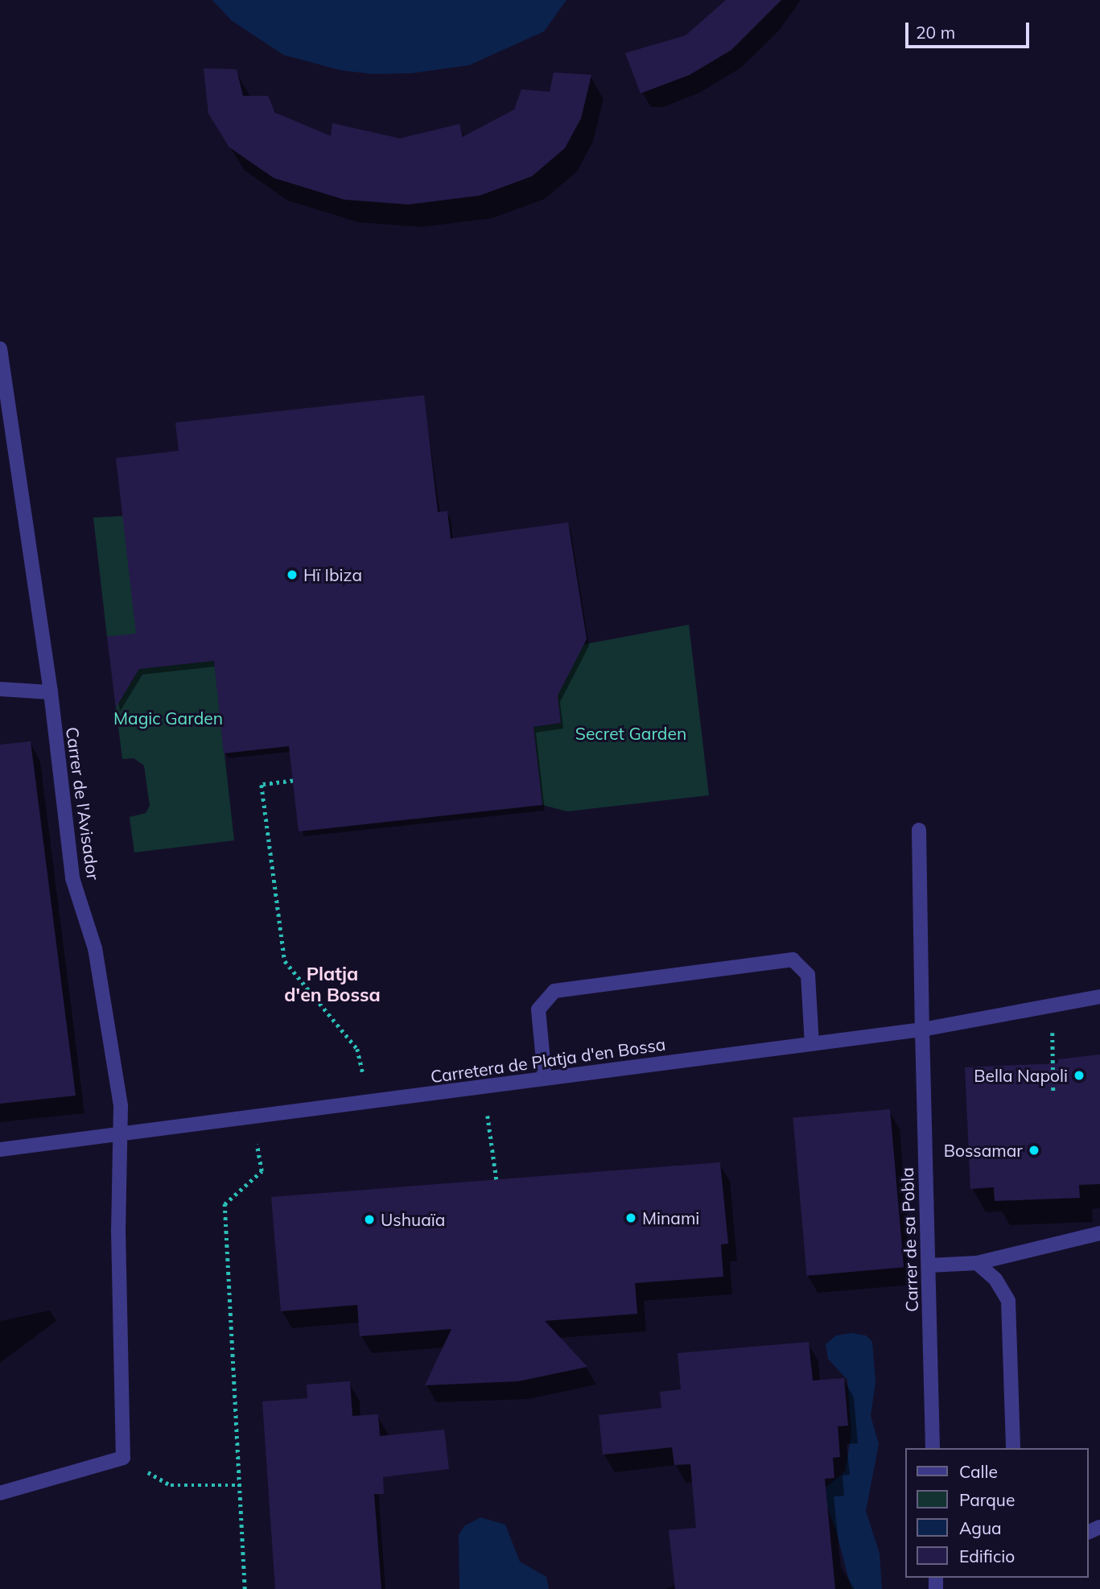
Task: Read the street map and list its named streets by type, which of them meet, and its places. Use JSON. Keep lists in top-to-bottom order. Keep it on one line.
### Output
{"streets":{"street":["Carrer de l'Avisador","Carretera de Platja d'en Bossa","Carrer de sa Pobla"]},"crossings":[["Carrer de l'Avisador","Carretera de Platja d'en Bossa"],["Carretera de Platja d'en Bossa","Carrer de sa Pobla"]],"districts":["Platja d'en Bossa"],"parks":["Magic Garden","Secret Garden"],"places":["Hï Ibiza","Bella Napoli","Bossamar","Minami","Ushuaïa"],"legend":["Calle","Parque","Agua","Edificio"],"scale_bar":"20 m"}
